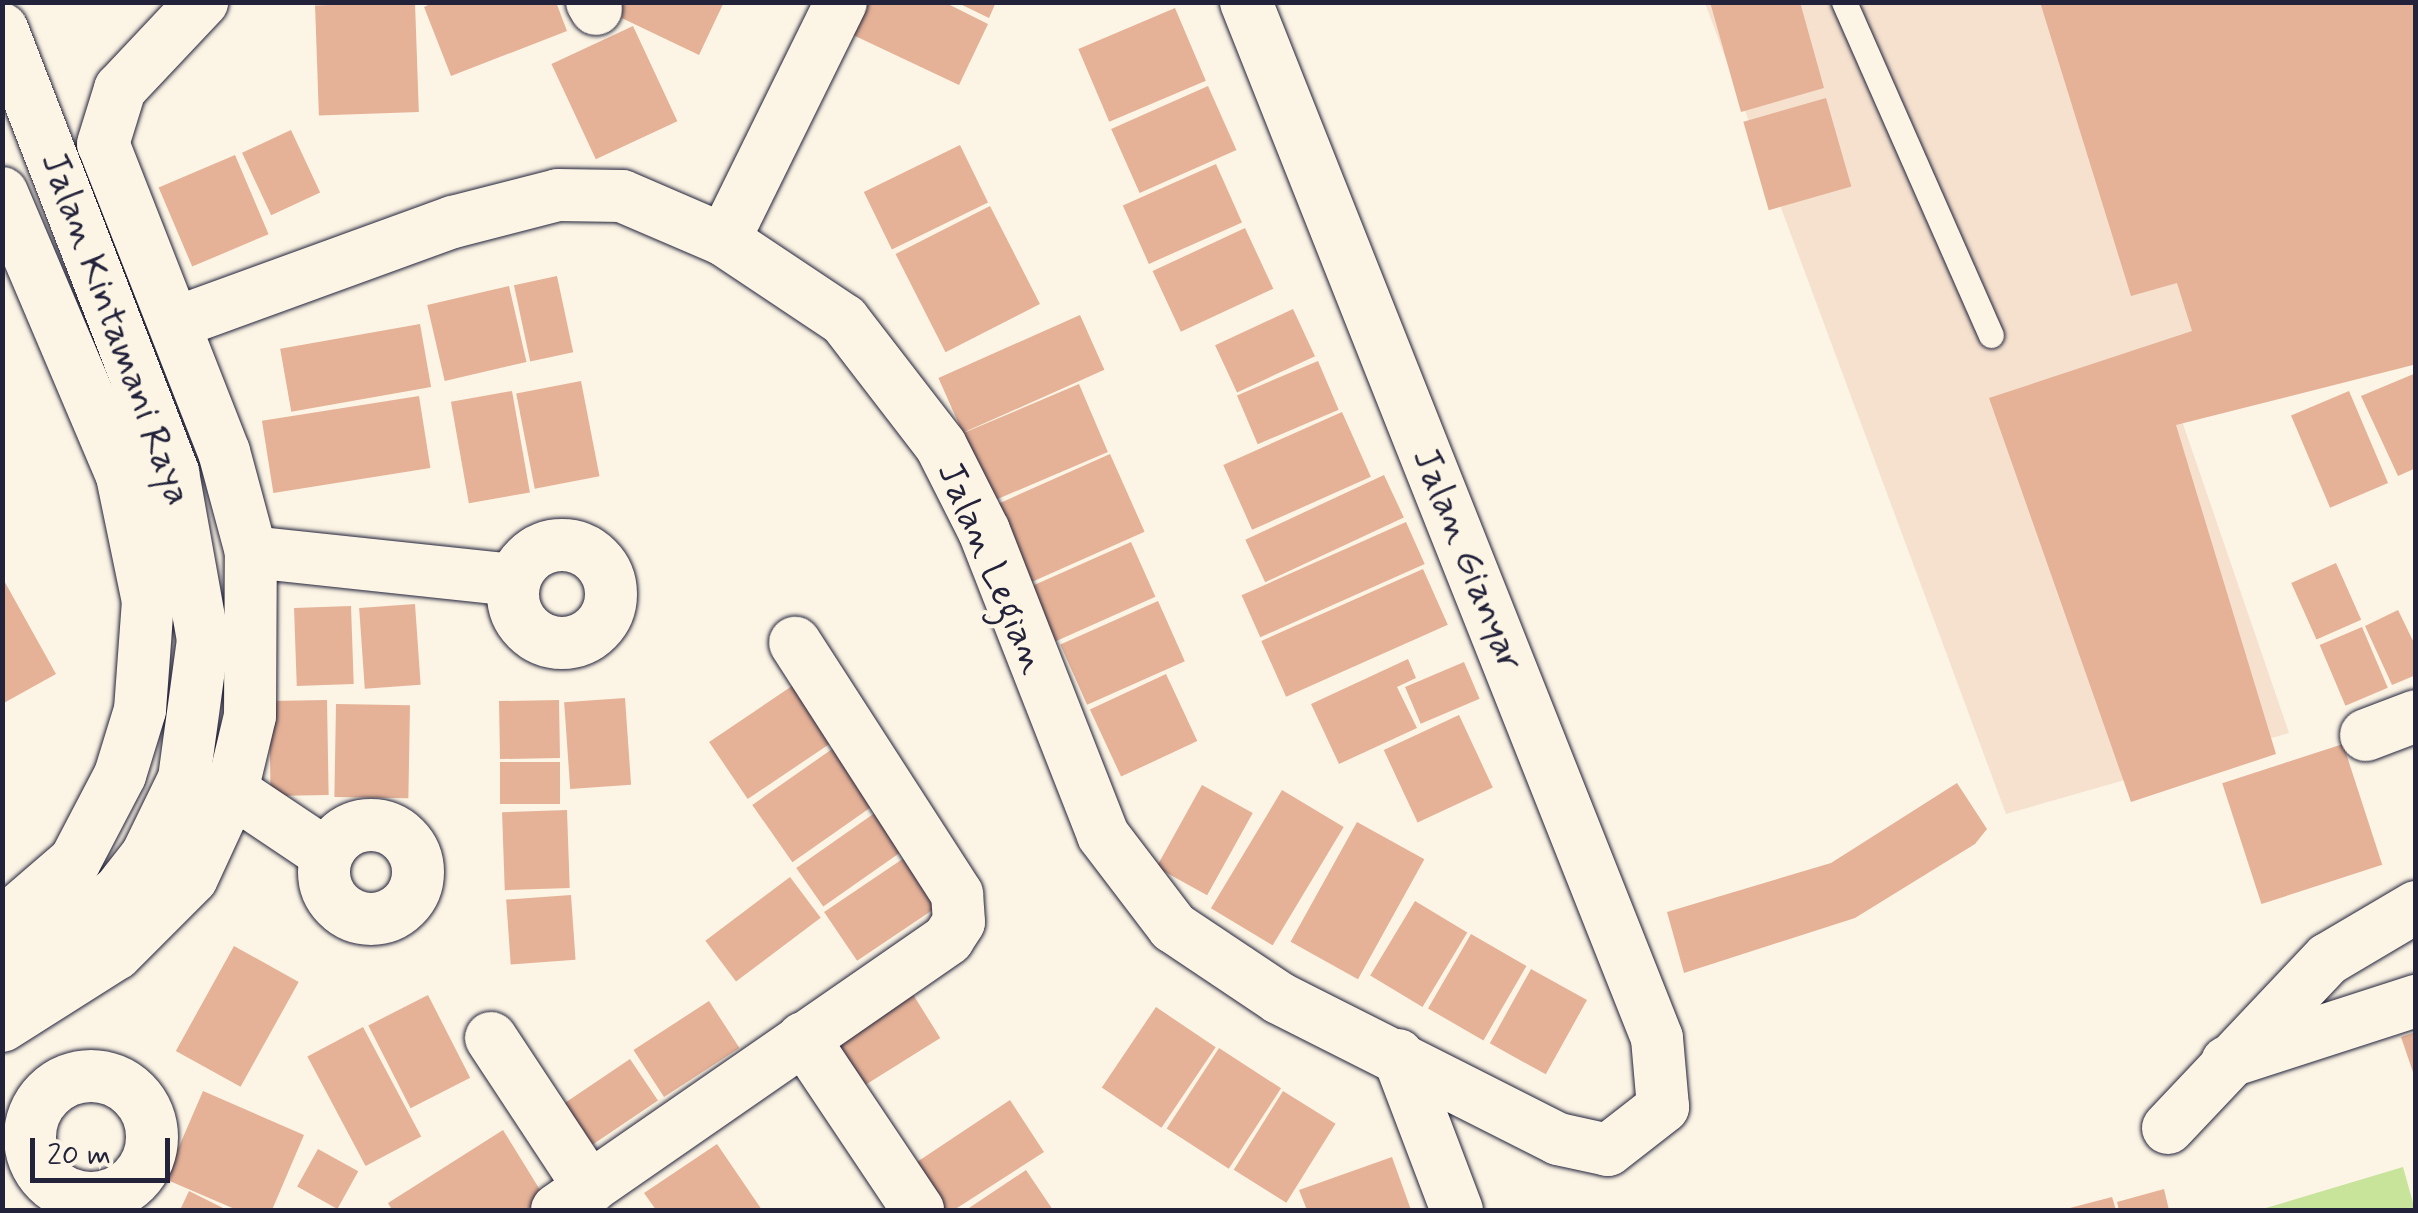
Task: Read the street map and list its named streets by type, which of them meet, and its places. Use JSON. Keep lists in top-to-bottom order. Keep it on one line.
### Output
{"streets":{"street":["Jalan Kintamani Raya","Jalan Gianyar","Jalan Legian"]},"crossings":[["Jalan Gianyar","Jalan Legian"]],"scale_bar":"20 m"}
